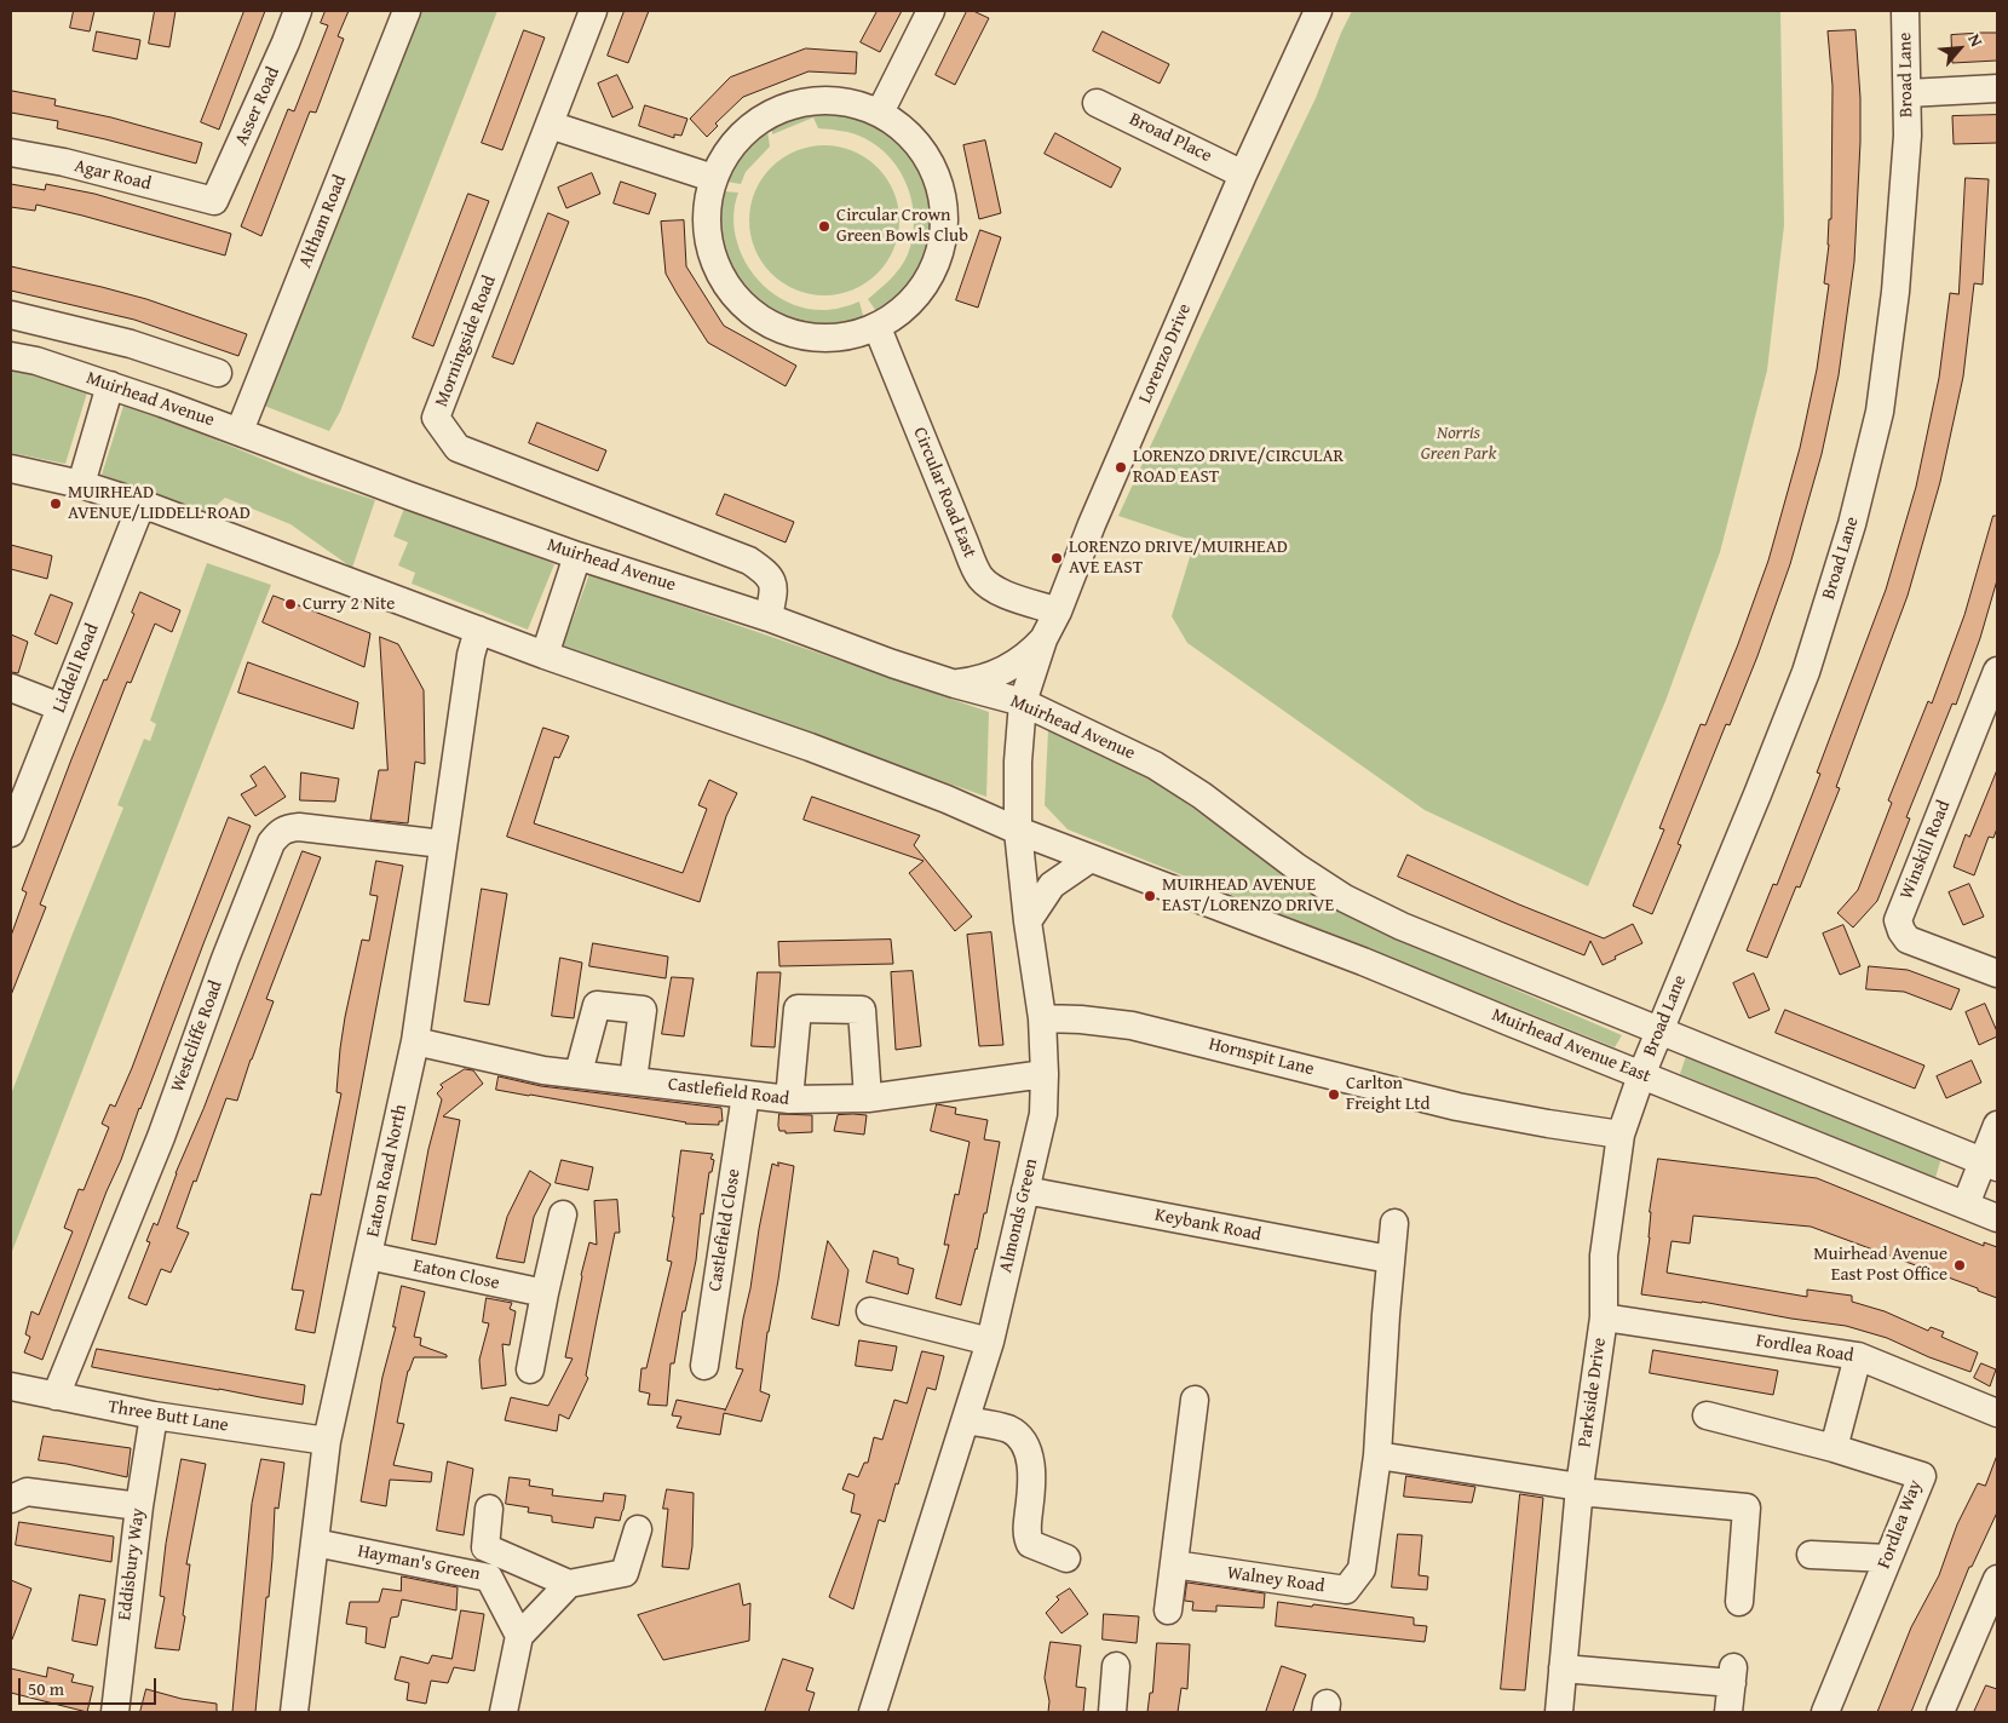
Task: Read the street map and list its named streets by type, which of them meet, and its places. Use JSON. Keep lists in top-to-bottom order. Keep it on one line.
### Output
{"streets":{"street":["Broad Lane","Asser Road","Broad Place","Agar Road","Altham Road","Morningside Road","Lorenzo Drive","Muirhead Avenue","Circular Road East","Liddell Road","Winskill Road","Westcliffe Road","Muirhead Avenue East","Hornspit Lane","Castlefield Road","Eaton Road North","Almonds Green","Keybank Road","Castlefield Close","Eaton Close","Fordlea Road","Parkside Drive","Three Butt Lane","Fordlea Way","Hayman's Green","Eddisbury Way","Walney Road"]},"crossings":[["Broad Lane","Muirhead Avenue"],["Broad Lane","Muirhead Avenue East"],["Broad Lane","Parkside Drive"],["Asser Road","Agar Road"],["Broad Place","Lorenzo Drive"],["Altham Road","Muirhead Avenue"],["Morningside Road","Muirhead Avenue"],["Lorenzo Drive","Muirhead Avenue"],["Lorenzo Drive","Circular Road East"],["Lorenzo Drive","Almonds Green"],["Muirhead Avenue","Almonds Green"],["Westcliffe Road","Eaton Road North"],["Westcliffe Road","Three Butt Lane"],["Muirhead Avenue East","Parkside Drive"],["Hornspit Lane","Almonds Green"],["Hornspit Lane","Parkside Drive"],["Castlefield Road","Eaton Road North"],["Castlefield Road","Almonds Green"],["Castlefield Road","Castlefield Close"],["Eaton Road North","Eaton Close"],["Eaton Road North","Three Butt Lane"],["Eaton Road North","Hayman's Green"],["Almonds Green","Keybank Road"],["Fordlea Road","Parkside Drive"],["Three Butt Lane","Eddisbury Way"]],"parks":["Norris Green Park"],"places":["Circular Crown Green Bowls Club","LORENZO DRIVE/CIRCULAR ROAD EAST","MUIRHEAD AVENUE/LIDDELL ROAD","LORENZO DRIVE/MUIRHEAD AVE EAST","Curry 2 Nite","MUIRHEAD AVENUE EAST/LORENZO DRIVE","Carlton Freight Ltd","Muirhead Avenue East Post Office"],"scale_bar":"50 m","north":"top right"}
